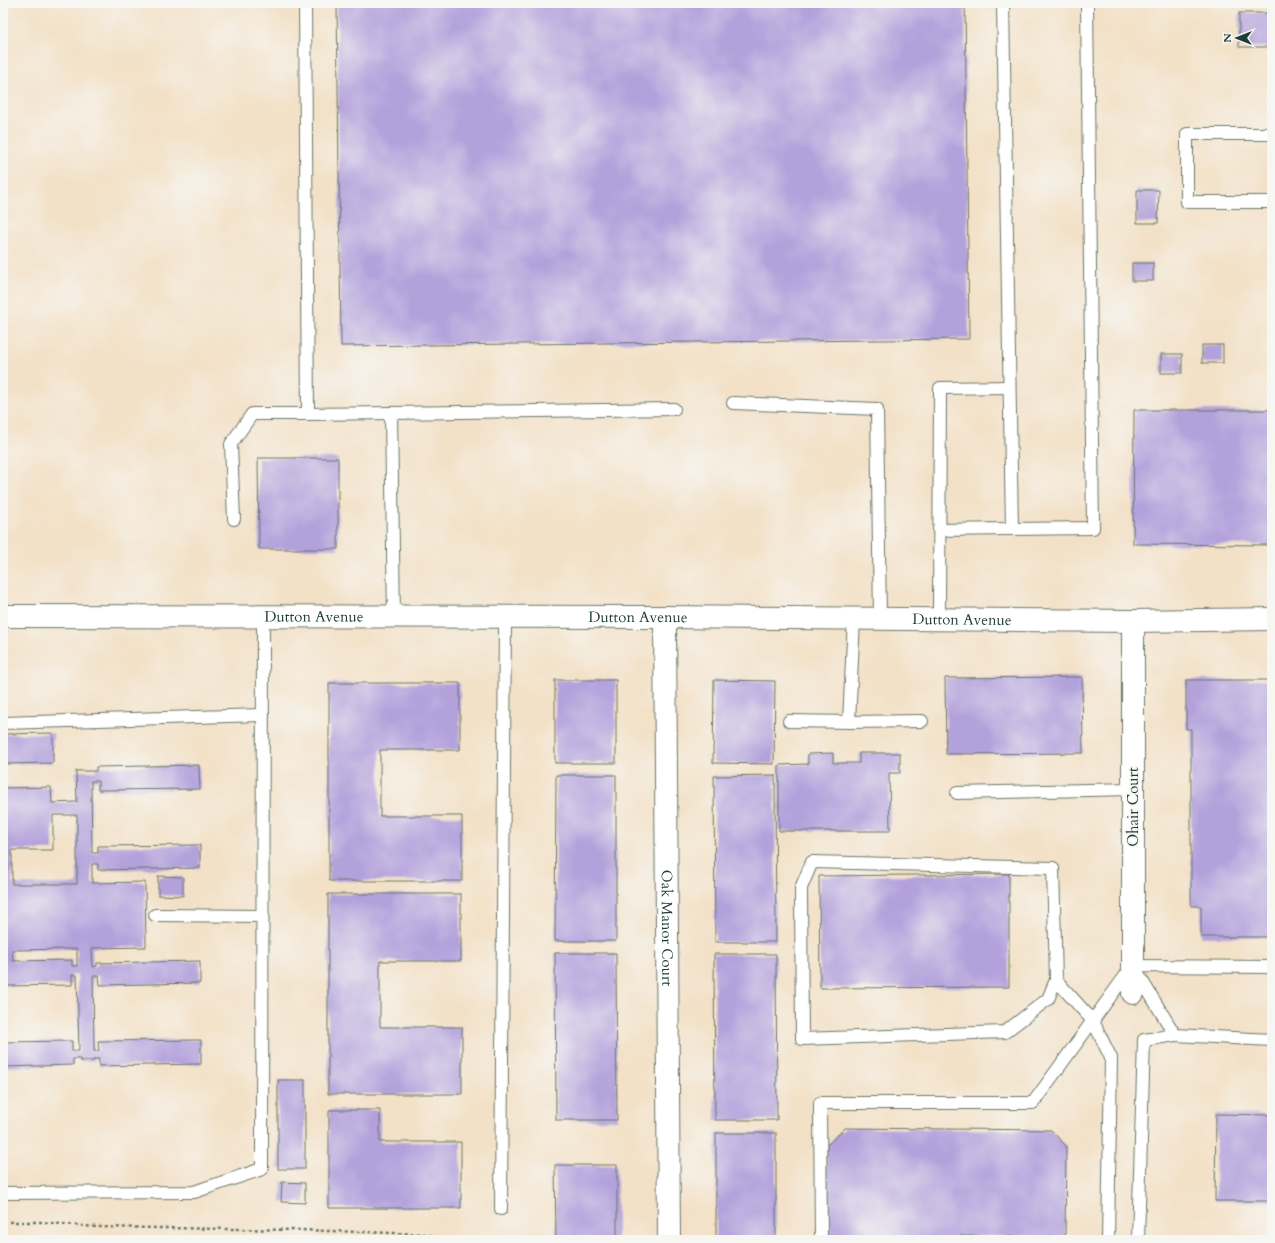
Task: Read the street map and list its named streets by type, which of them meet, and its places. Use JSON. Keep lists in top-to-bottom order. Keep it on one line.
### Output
{"streets":{"street":["Dutton Avenue","Ohair Court","Oak Manor Court"]},"crossings":[["Dutton Avenue","Ohair Court"],["Dutton Avenue","Oak Manor Court"]],"north":"left"}
